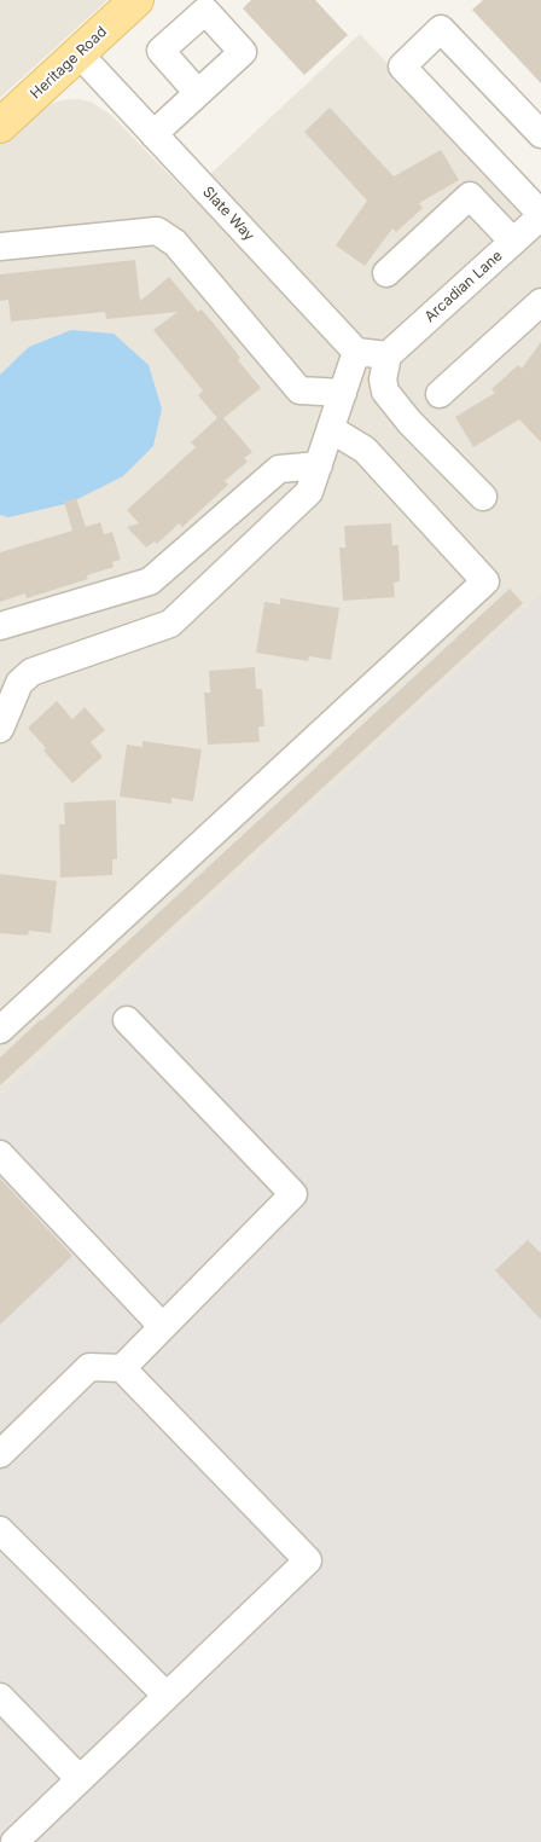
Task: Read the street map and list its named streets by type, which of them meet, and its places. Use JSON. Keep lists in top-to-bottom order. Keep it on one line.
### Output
{"streets":{"main road":["Heritage Road"],"street":["Slate Way","Arcadian Lane"]},"crossings":[["Heritage Road","Slate Way"]]}
